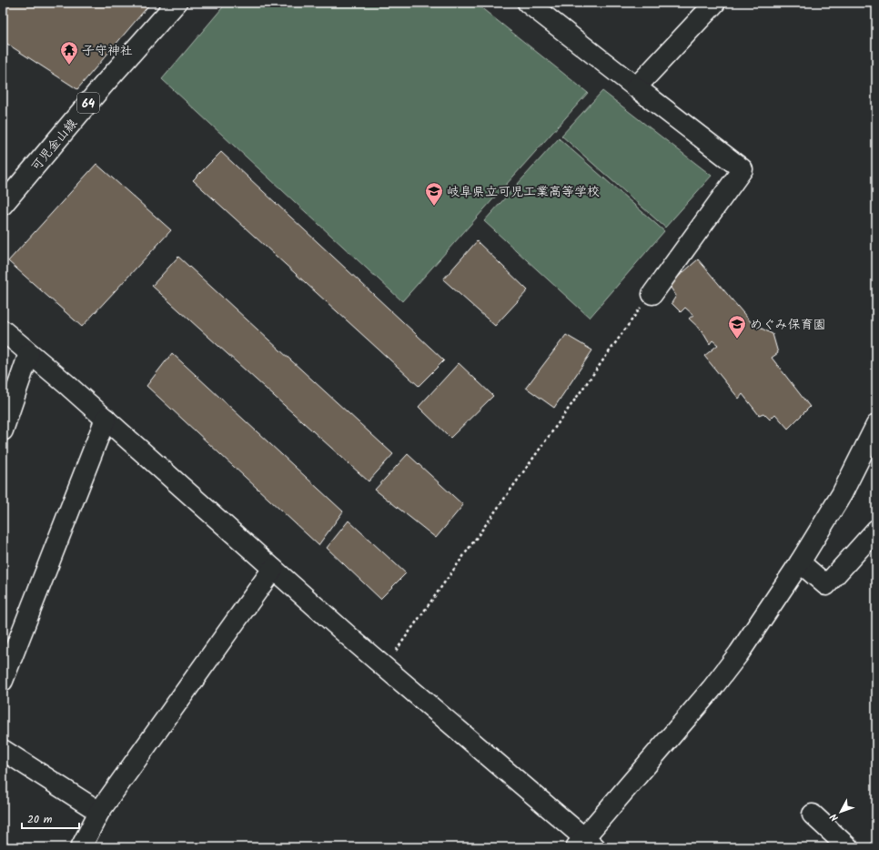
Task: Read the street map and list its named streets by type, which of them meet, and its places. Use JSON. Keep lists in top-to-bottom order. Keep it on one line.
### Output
{"streets":{"street":["64","可児金山線"]},"places":{"temple":["子守神社"],"school or university":["岐阜県立可児工業高等学校","めぐみ保育園"]},"scale_bar":"20 m","north":"bottom left"}
